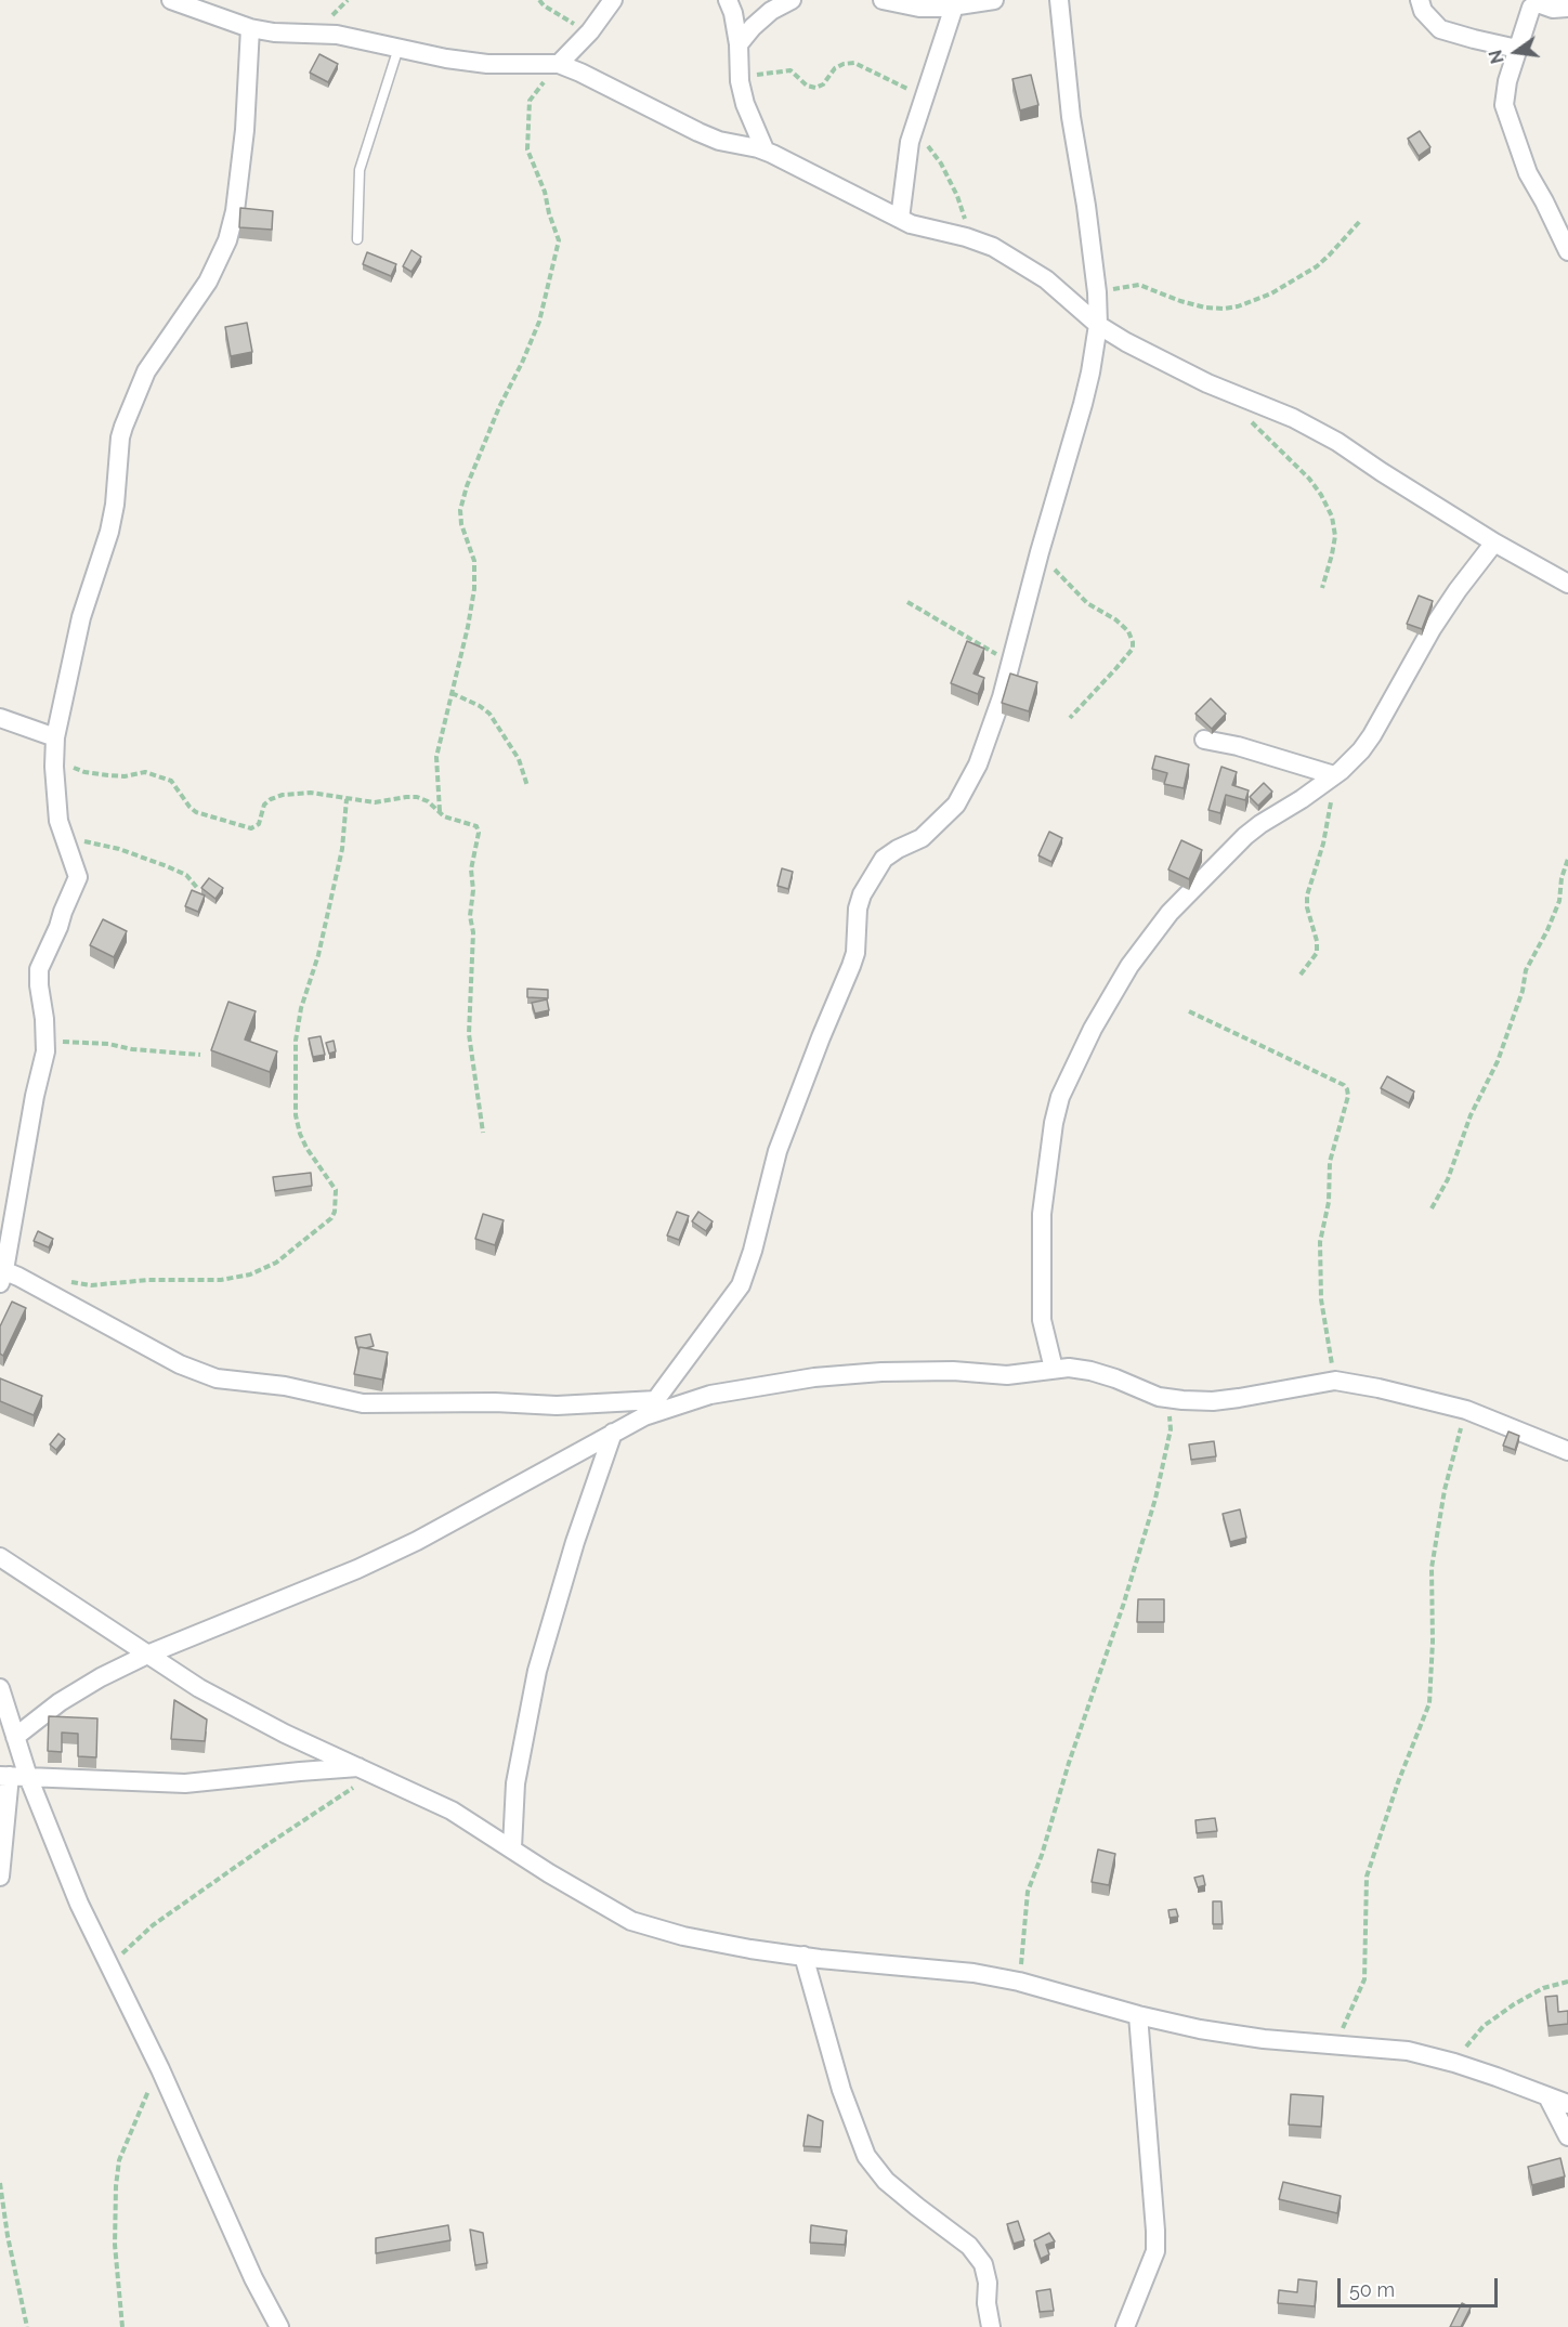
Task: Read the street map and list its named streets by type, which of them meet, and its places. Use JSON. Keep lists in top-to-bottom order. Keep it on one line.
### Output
{"scale_bar":"50 m","north":"left"}
